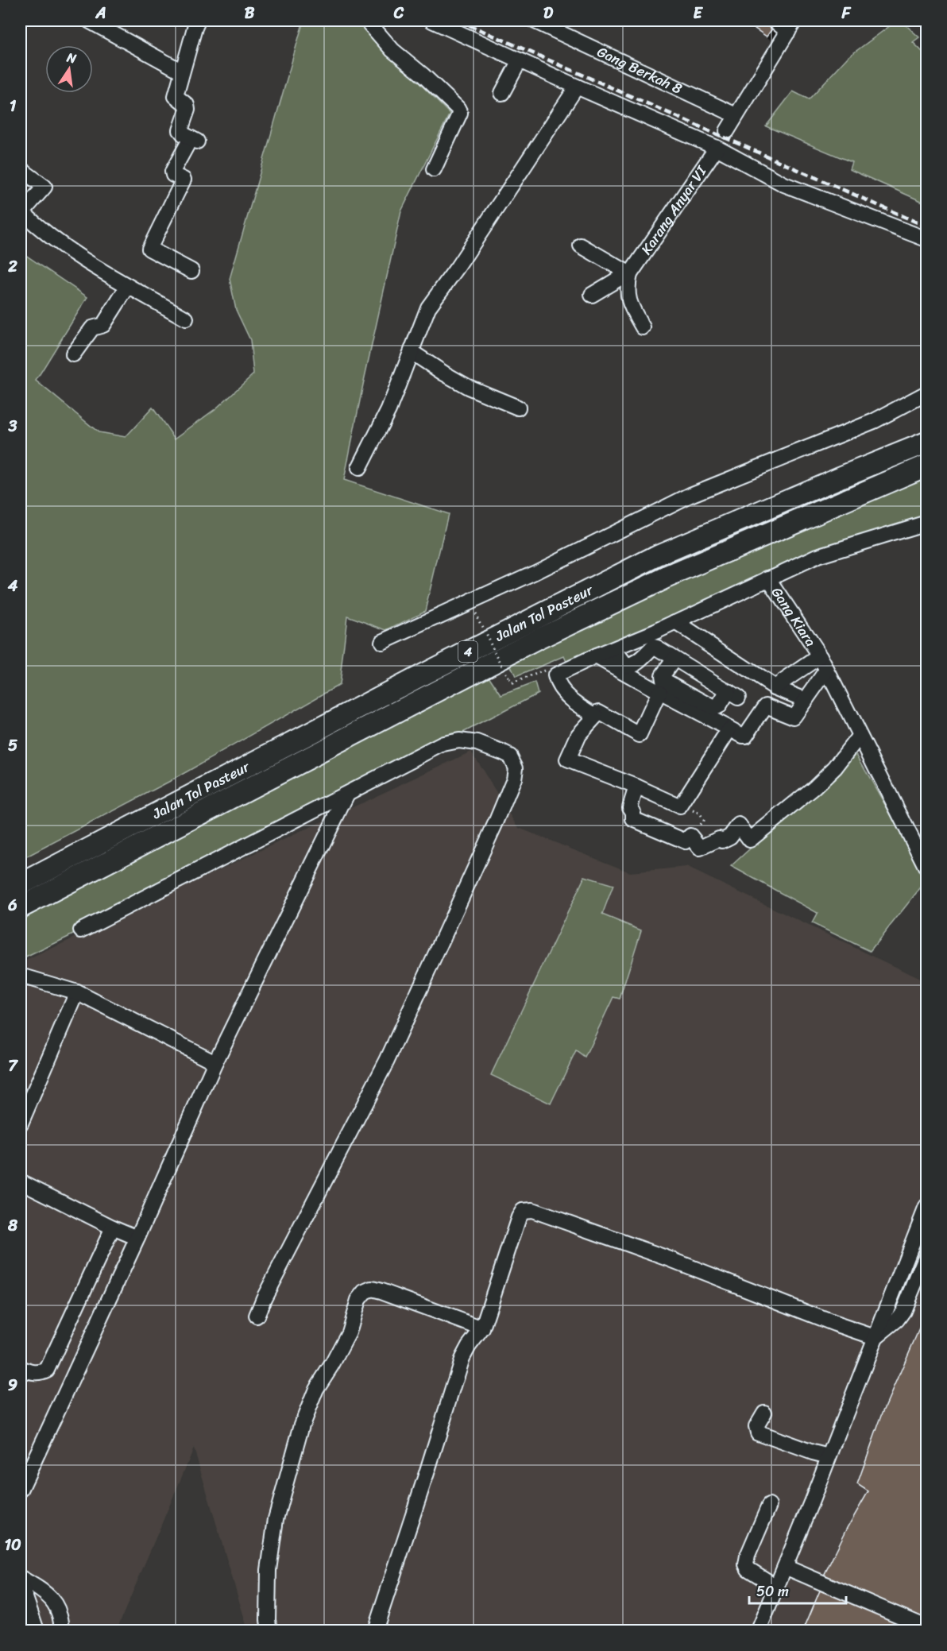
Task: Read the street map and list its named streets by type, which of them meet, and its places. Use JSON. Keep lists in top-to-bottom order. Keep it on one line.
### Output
{"streets":{"highway":["Jalan Tol Pasteur","4"],"street":["Gang Berkah 8","Karang Anyar VI","Gang Kiara"]},"scale_bar":"50 m","north":"top","grid":{"columns":["A","B","C","D","E","F"],"rows":["1","2","3","4","5","6","7","8","9","10"]}}
